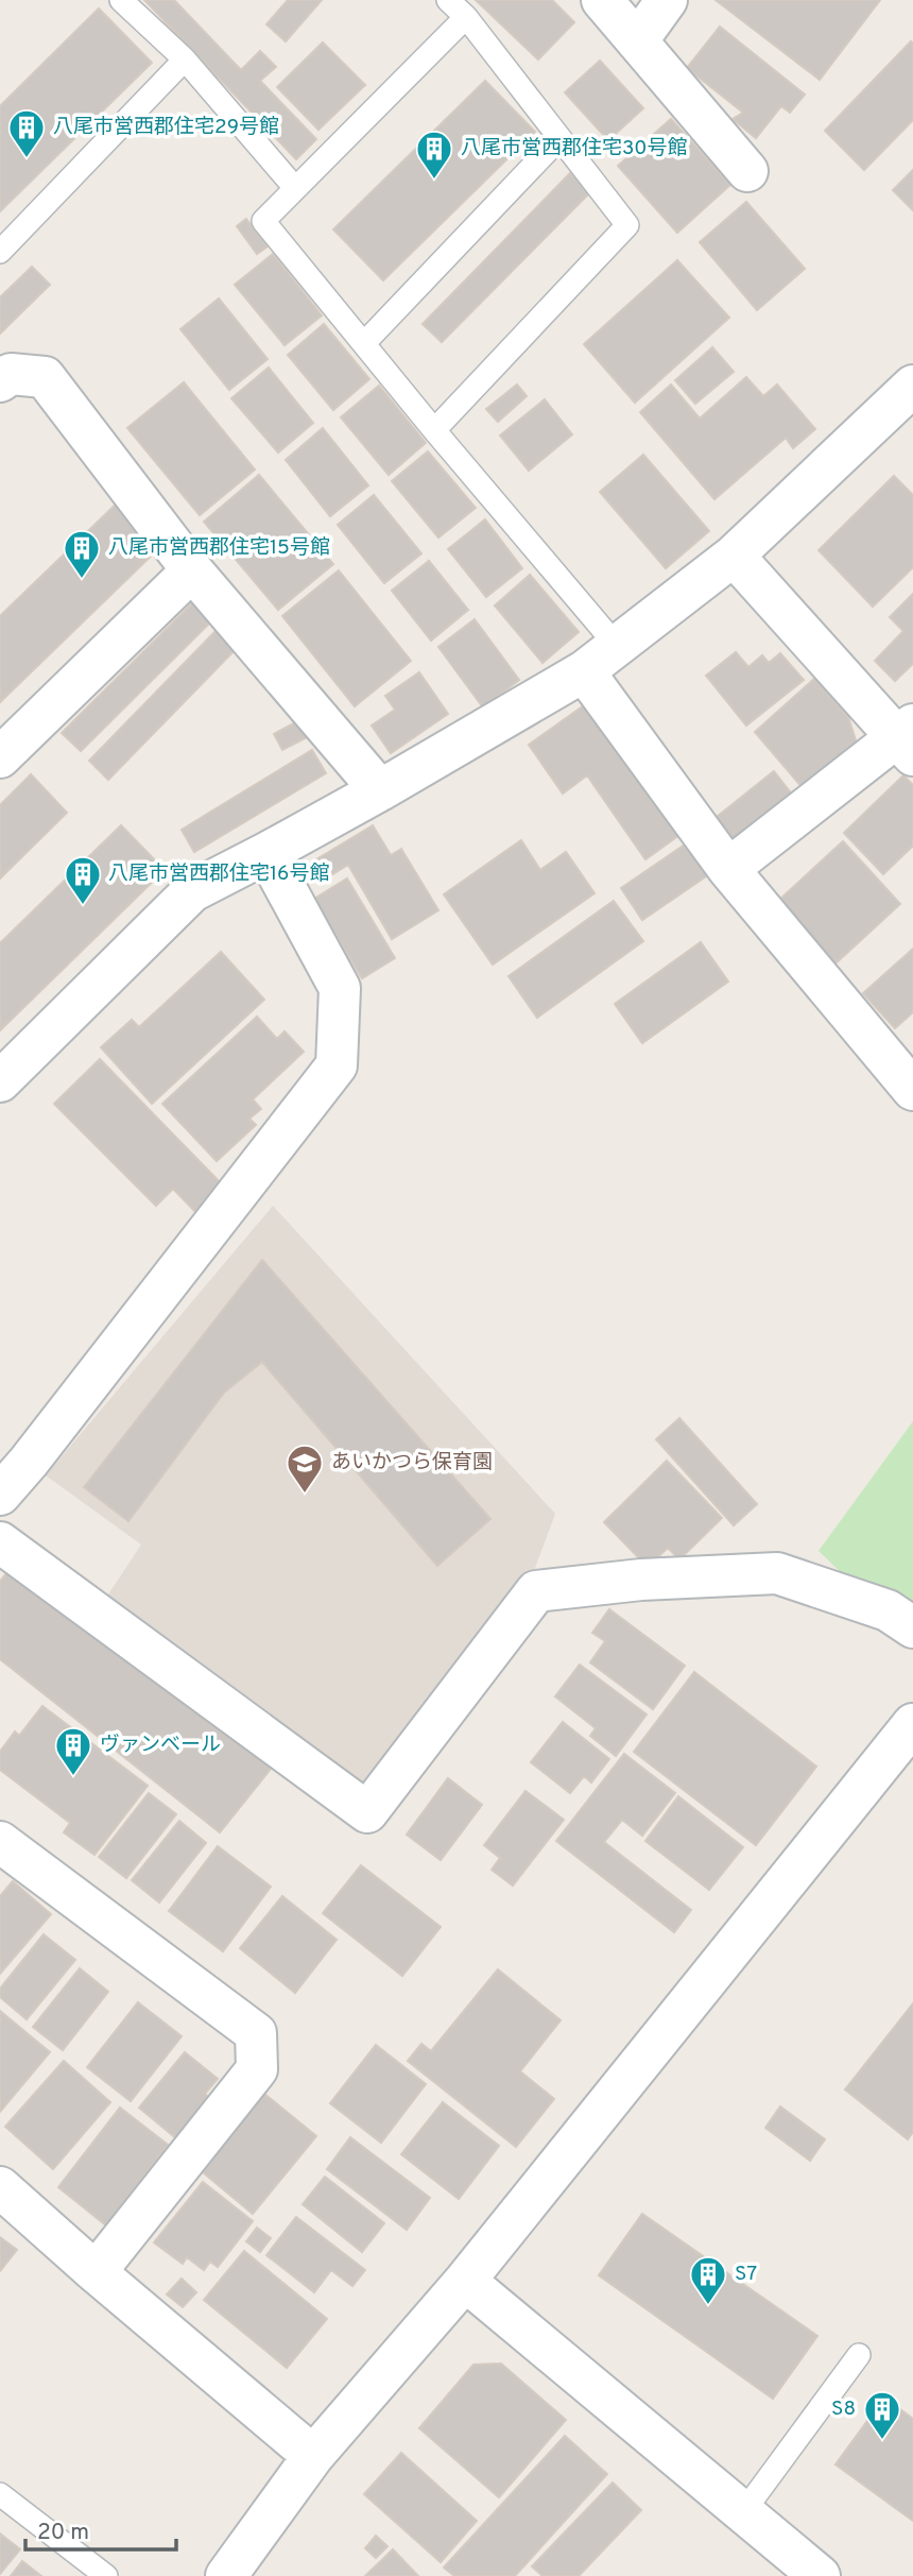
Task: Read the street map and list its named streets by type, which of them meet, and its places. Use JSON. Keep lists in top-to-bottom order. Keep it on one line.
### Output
{"places":{"building":["八尾市営西郡住宅29号館","八尾市営西郡住宅30号館","八尾市営西郡住宅15号館","八尾市営西郡住宅16号館","ヴァンベール","S7","S8"],"school or university":["あいかつら保育園"]},"scale_bar":"20 m"}
